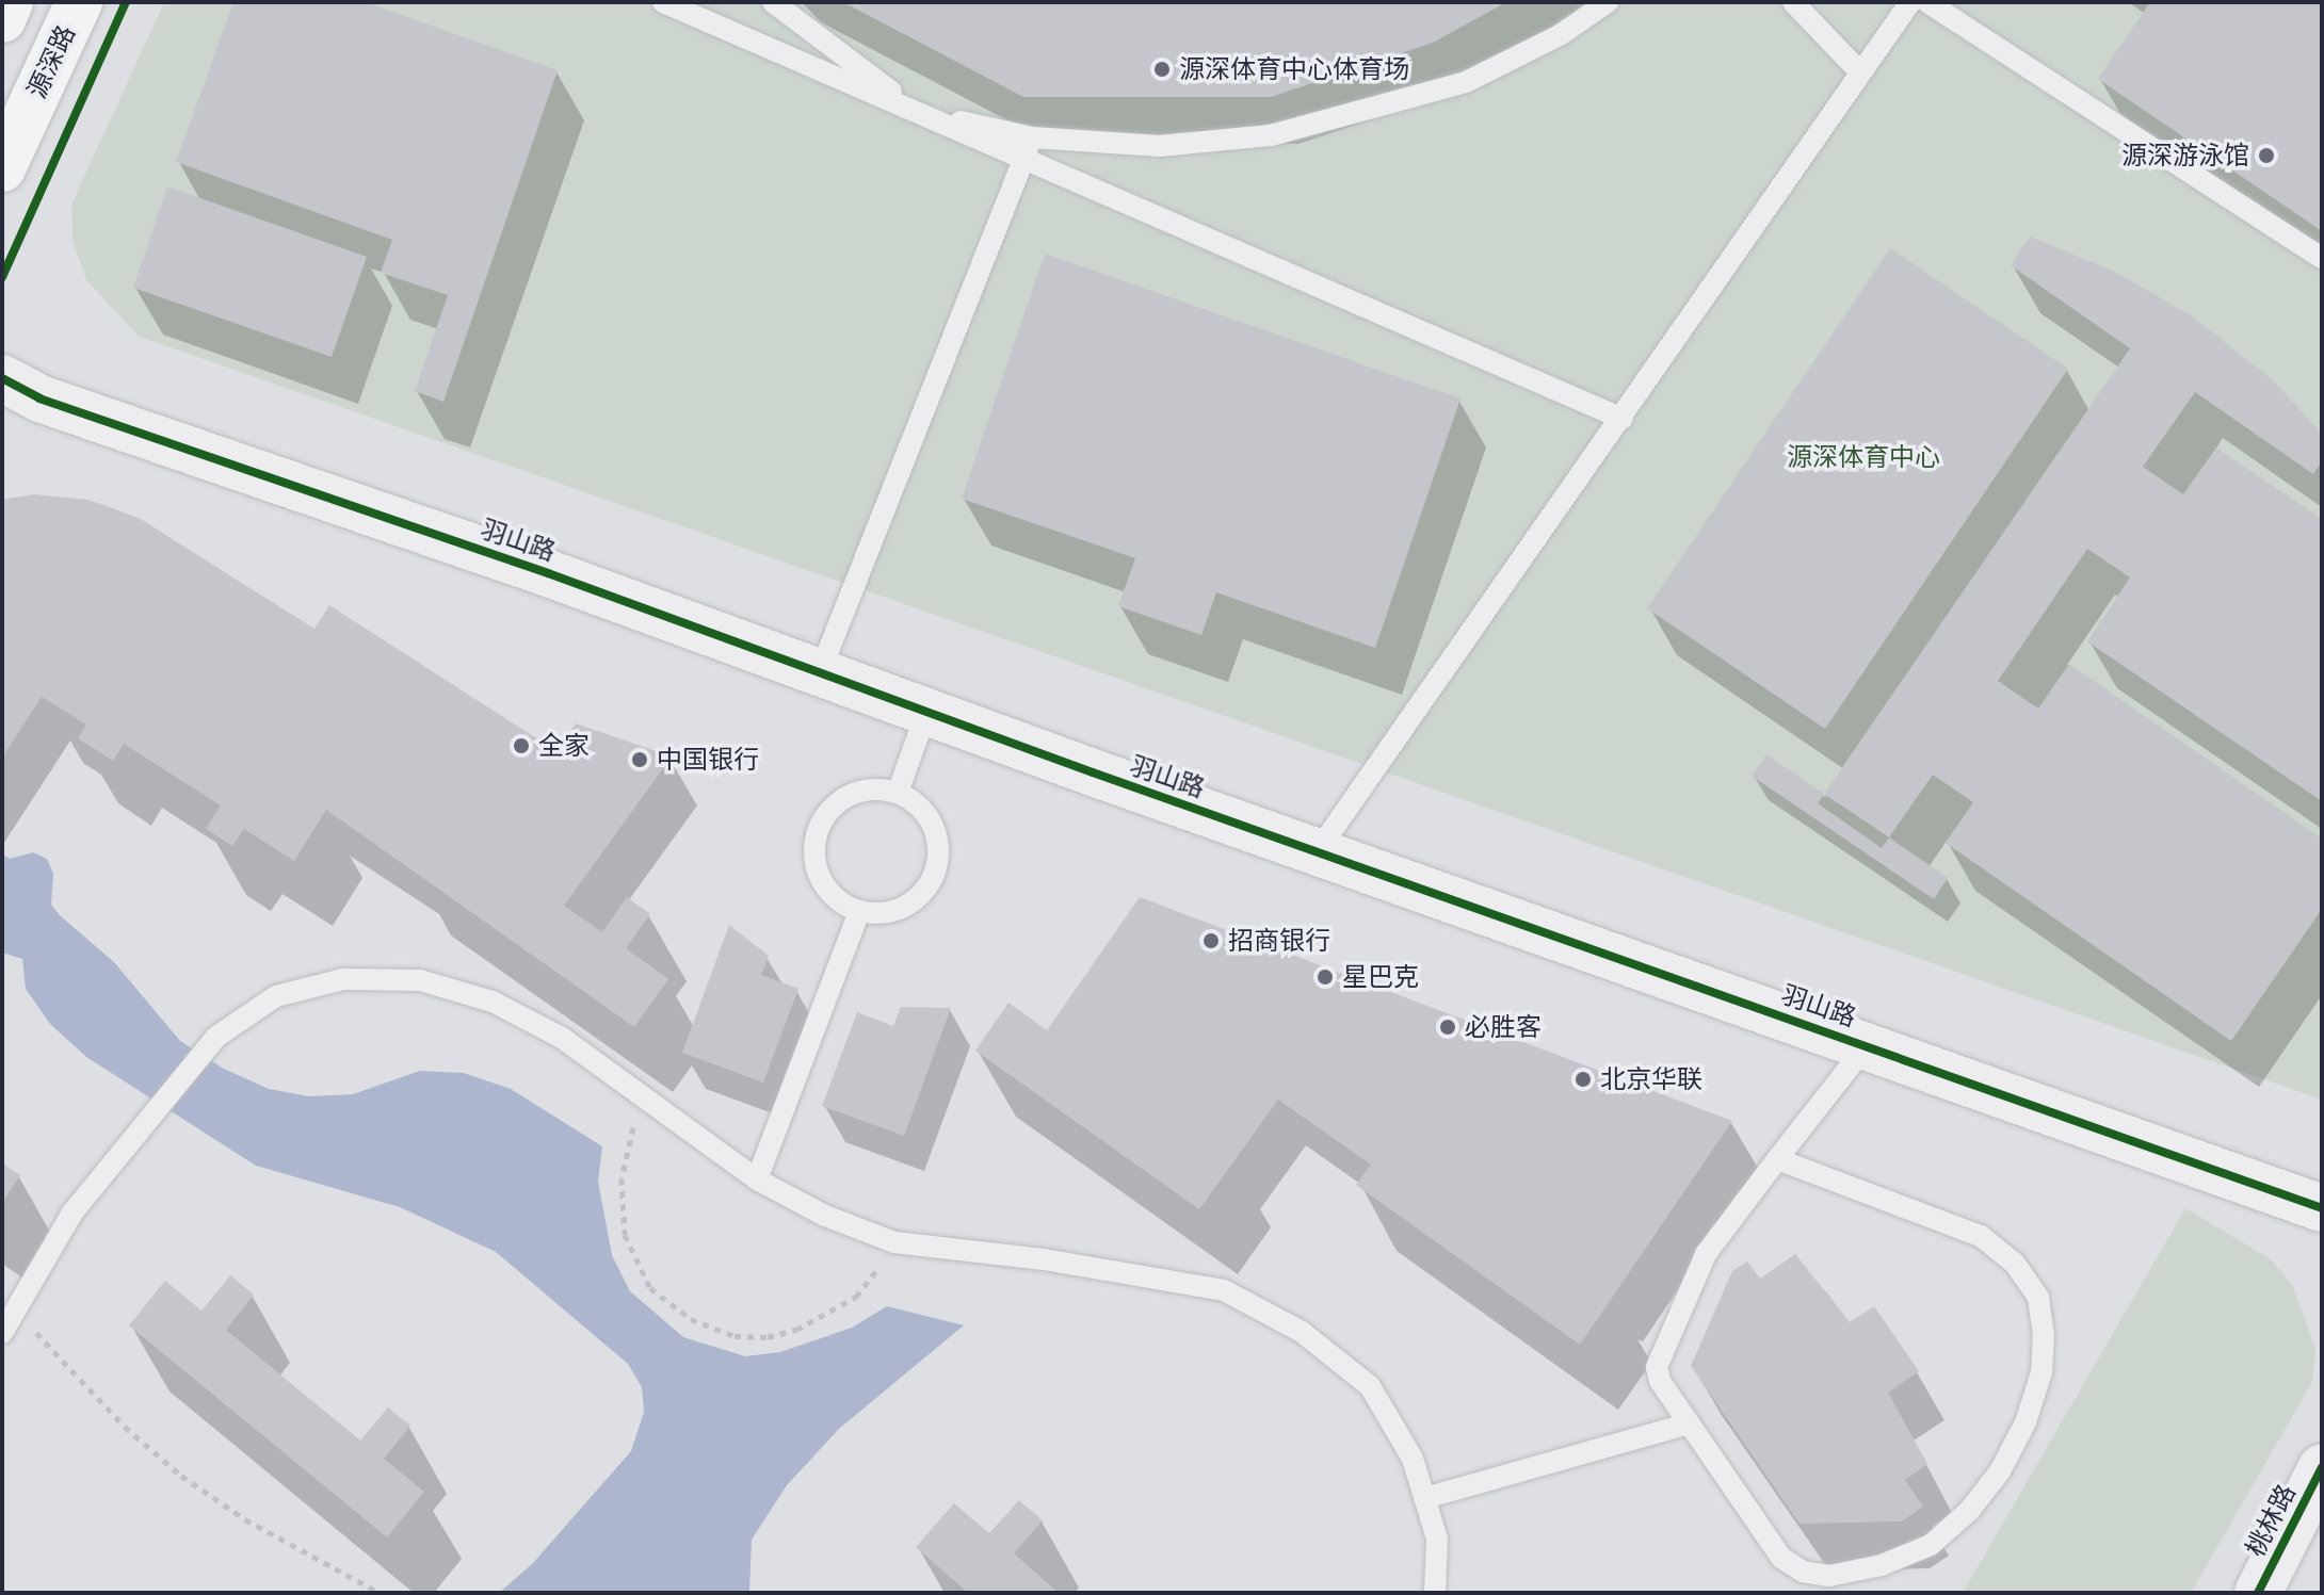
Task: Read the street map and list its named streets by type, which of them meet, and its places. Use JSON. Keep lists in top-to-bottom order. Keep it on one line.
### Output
{"streets":{"main road":["源深路"],"street":["羽山路","桃林路"]},"parks":["源深体育中心"],"places":["源深体育中心体育场","源深游泳馆","全家","中国银行","招商银行","星巴克","必胜客","北京华联"]}
